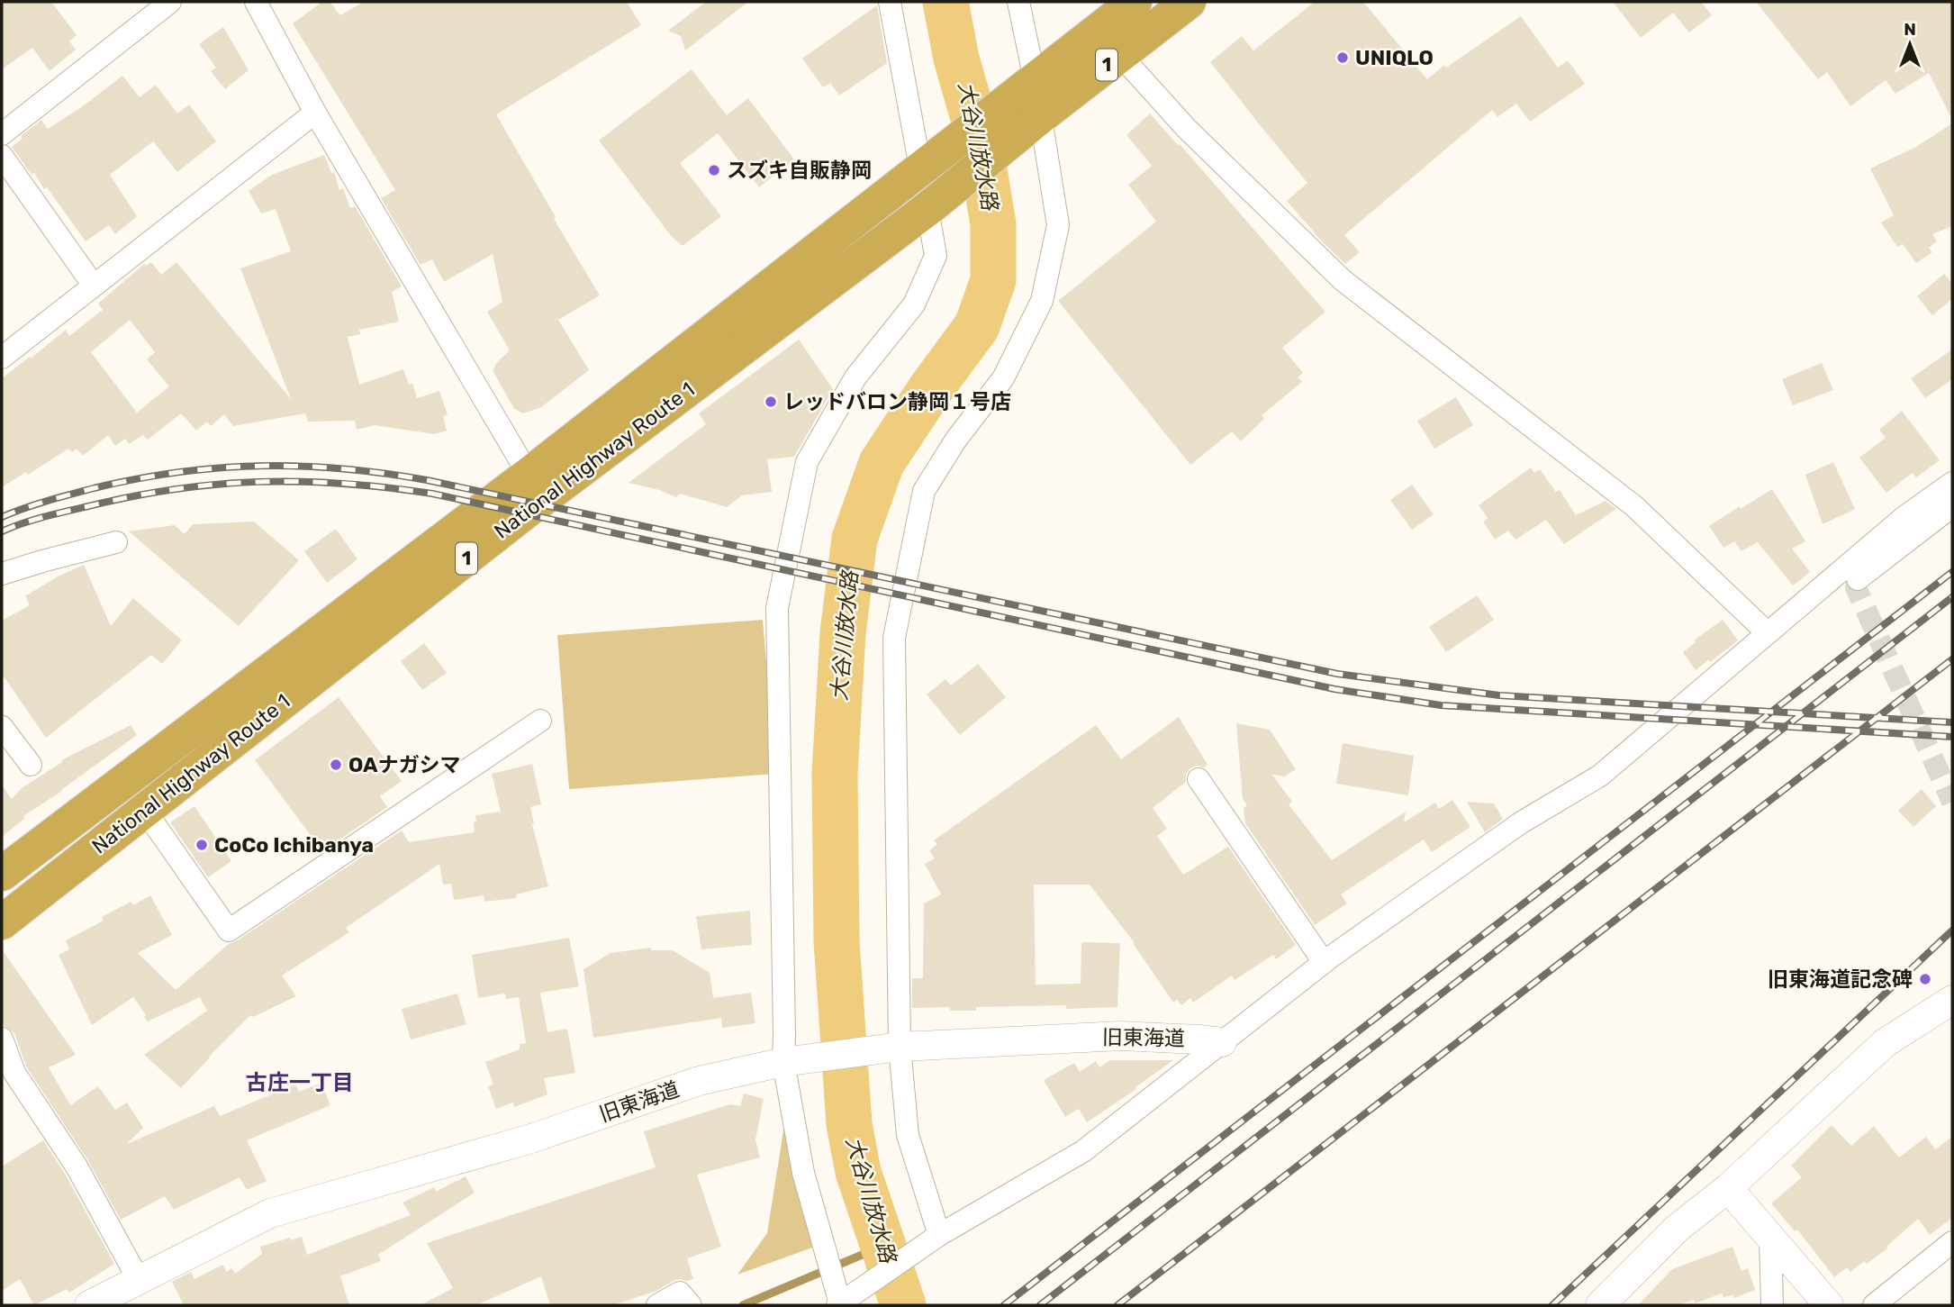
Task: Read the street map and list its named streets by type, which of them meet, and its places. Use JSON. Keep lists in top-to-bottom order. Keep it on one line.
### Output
{"streets":{"highway":["1","National Highway Route 1"],"street":["旧東海道"]},"districts":["古庄一丁目"],"water":["大谷川放水路"],"places":["UNIQLO","スズキ自販静岡","レッドバロン静岡１号店","OAナガシマ","CoCo Ichibanya","旧東海道記念碑"],"north":"top"}
